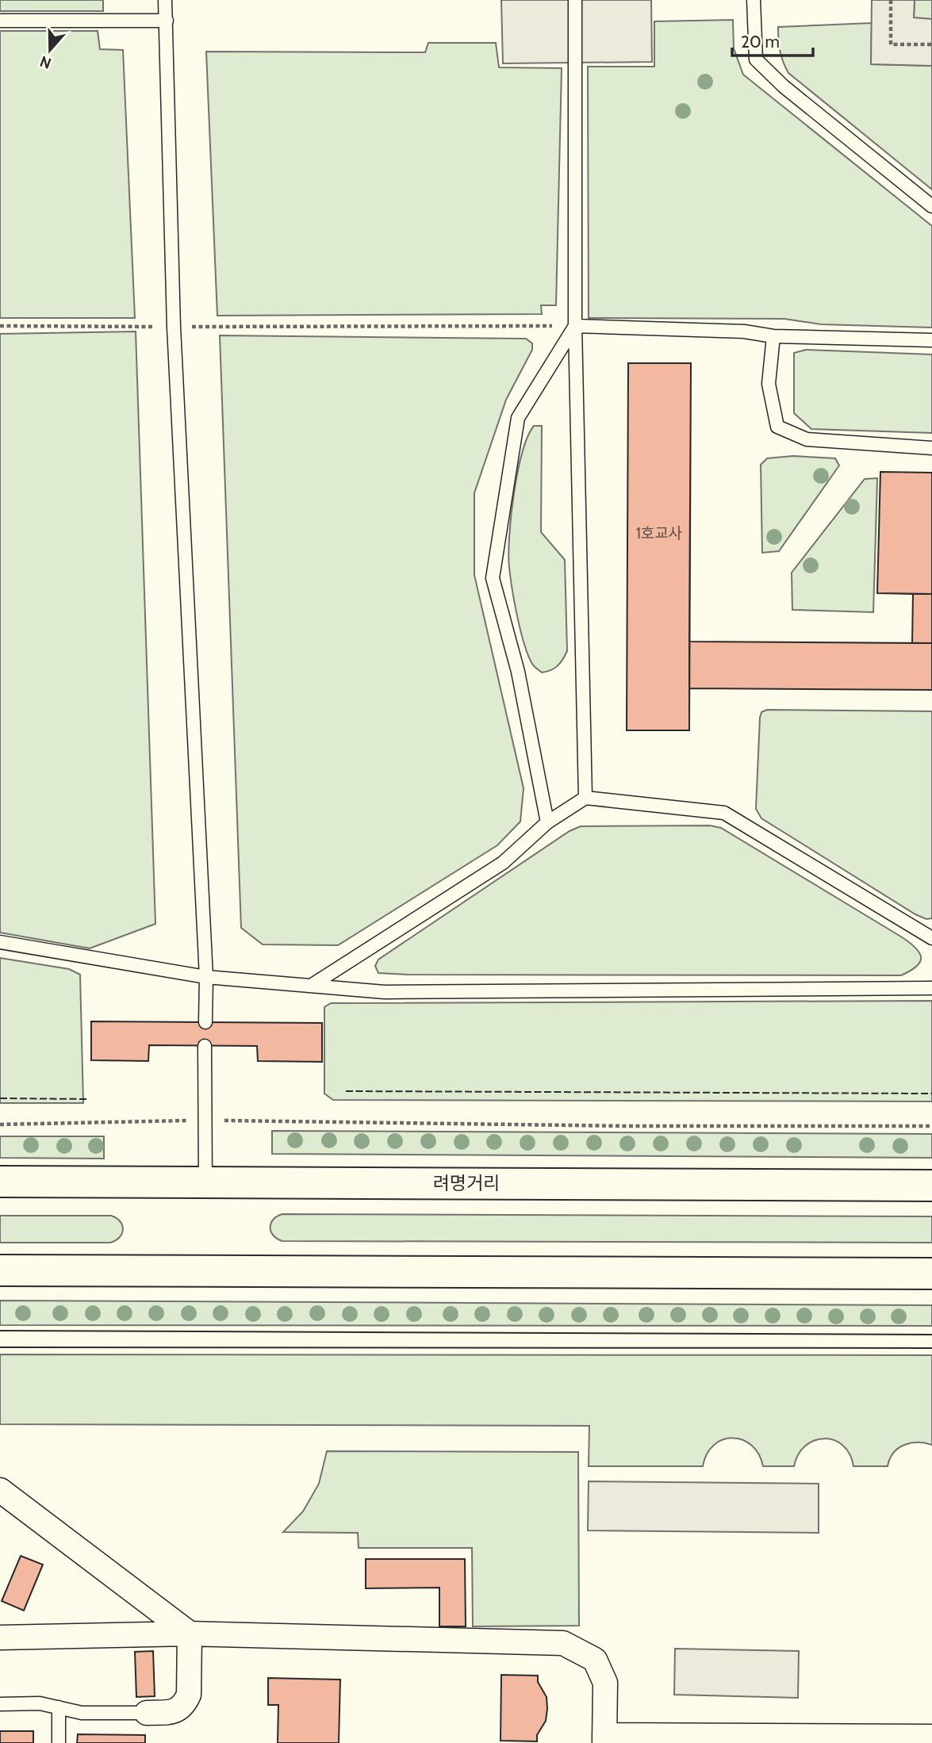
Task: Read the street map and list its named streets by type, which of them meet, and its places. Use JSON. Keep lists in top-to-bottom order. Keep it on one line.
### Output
{"streets":{"highway":["려명거리"]},"house_numbers":["1호교사"],"scale_bar":"20 m","north":"bottom"}
